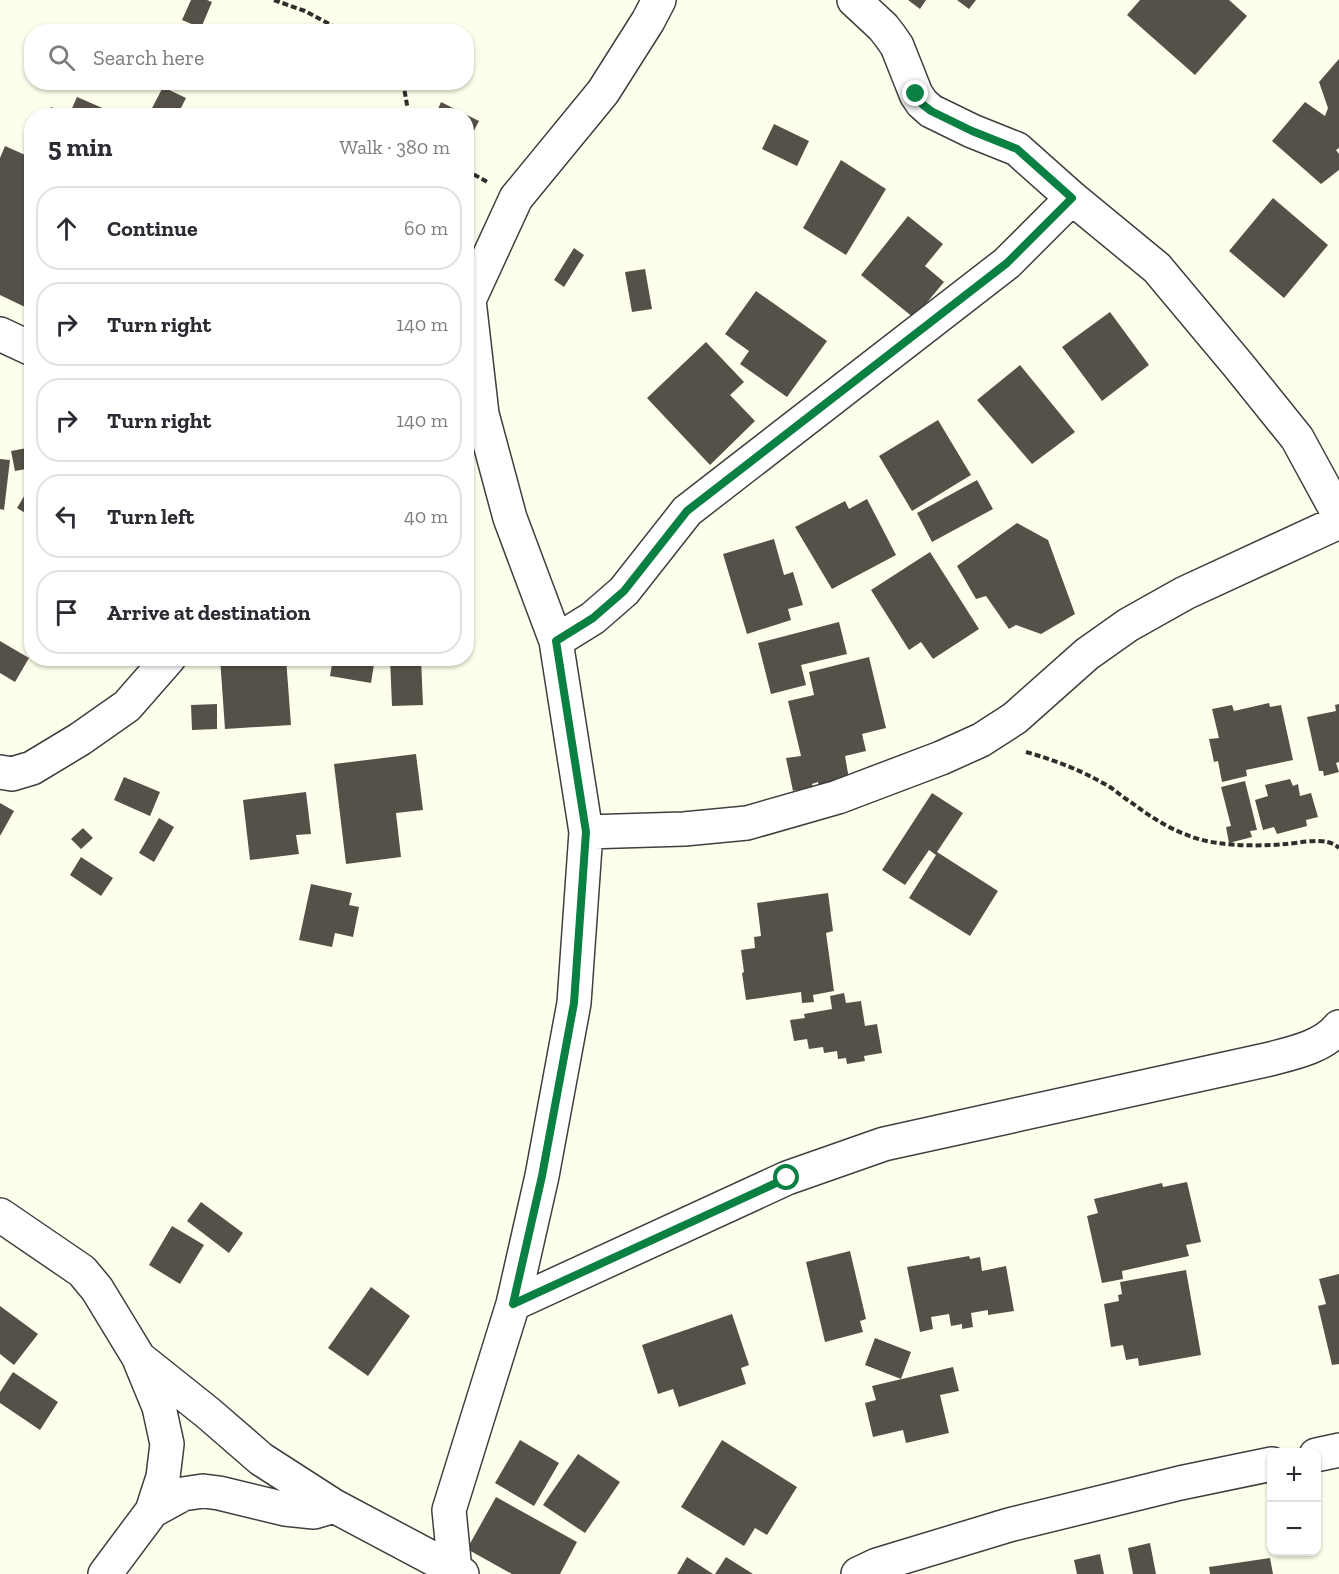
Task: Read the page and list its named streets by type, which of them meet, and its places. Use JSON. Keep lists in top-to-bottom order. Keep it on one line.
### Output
{"page":{"search":"Search here","heading":["5 min","Walk · 380 m"],"list":[["Continue","60 m"],["Turn right","140 m"],["Turn right","140 m"],["Turn left","40 m"],"Arrive at destination"],"map_buttons":["+","−"]}}
